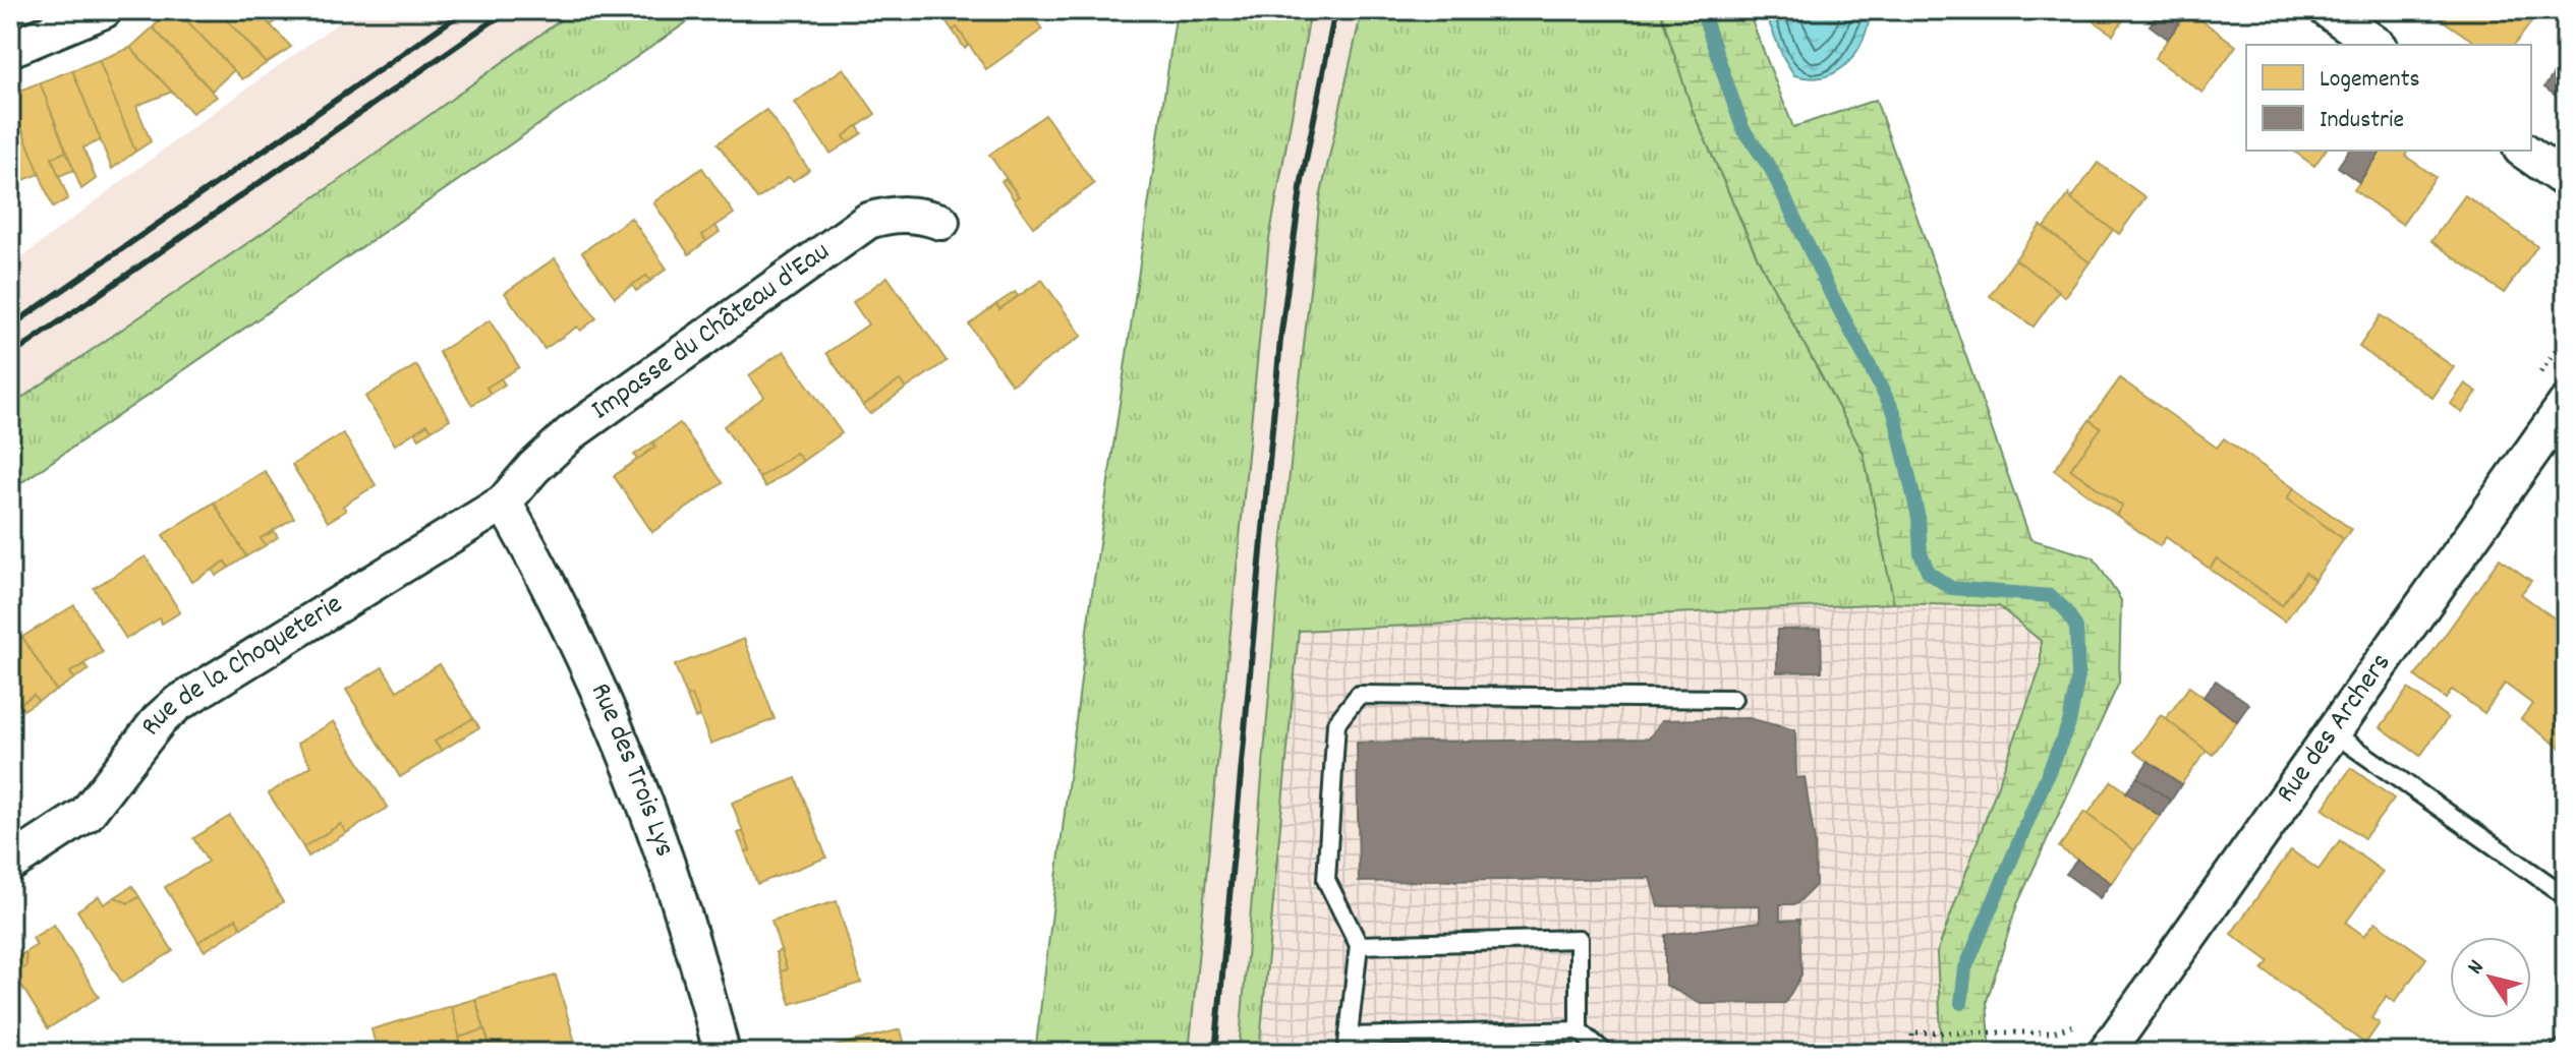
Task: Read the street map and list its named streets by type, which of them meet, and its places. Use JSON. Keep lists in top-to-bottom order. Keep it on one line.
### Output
{"streets":{"street":["Impasse du Château d'Eau","Rue de la Choqueterie","Rue des Archers","Rue des Trois Lys"]},"crossings":[["Impasse du Château d'Eau","Rue de la Choqueterie"],["Impasse du Château d'Eau","Rue des Trois Lys"],["Rue de la Choqueterie","Rue des Trois Lys"]],"legend":["Logements","Industrie"],"north":"top left"}
